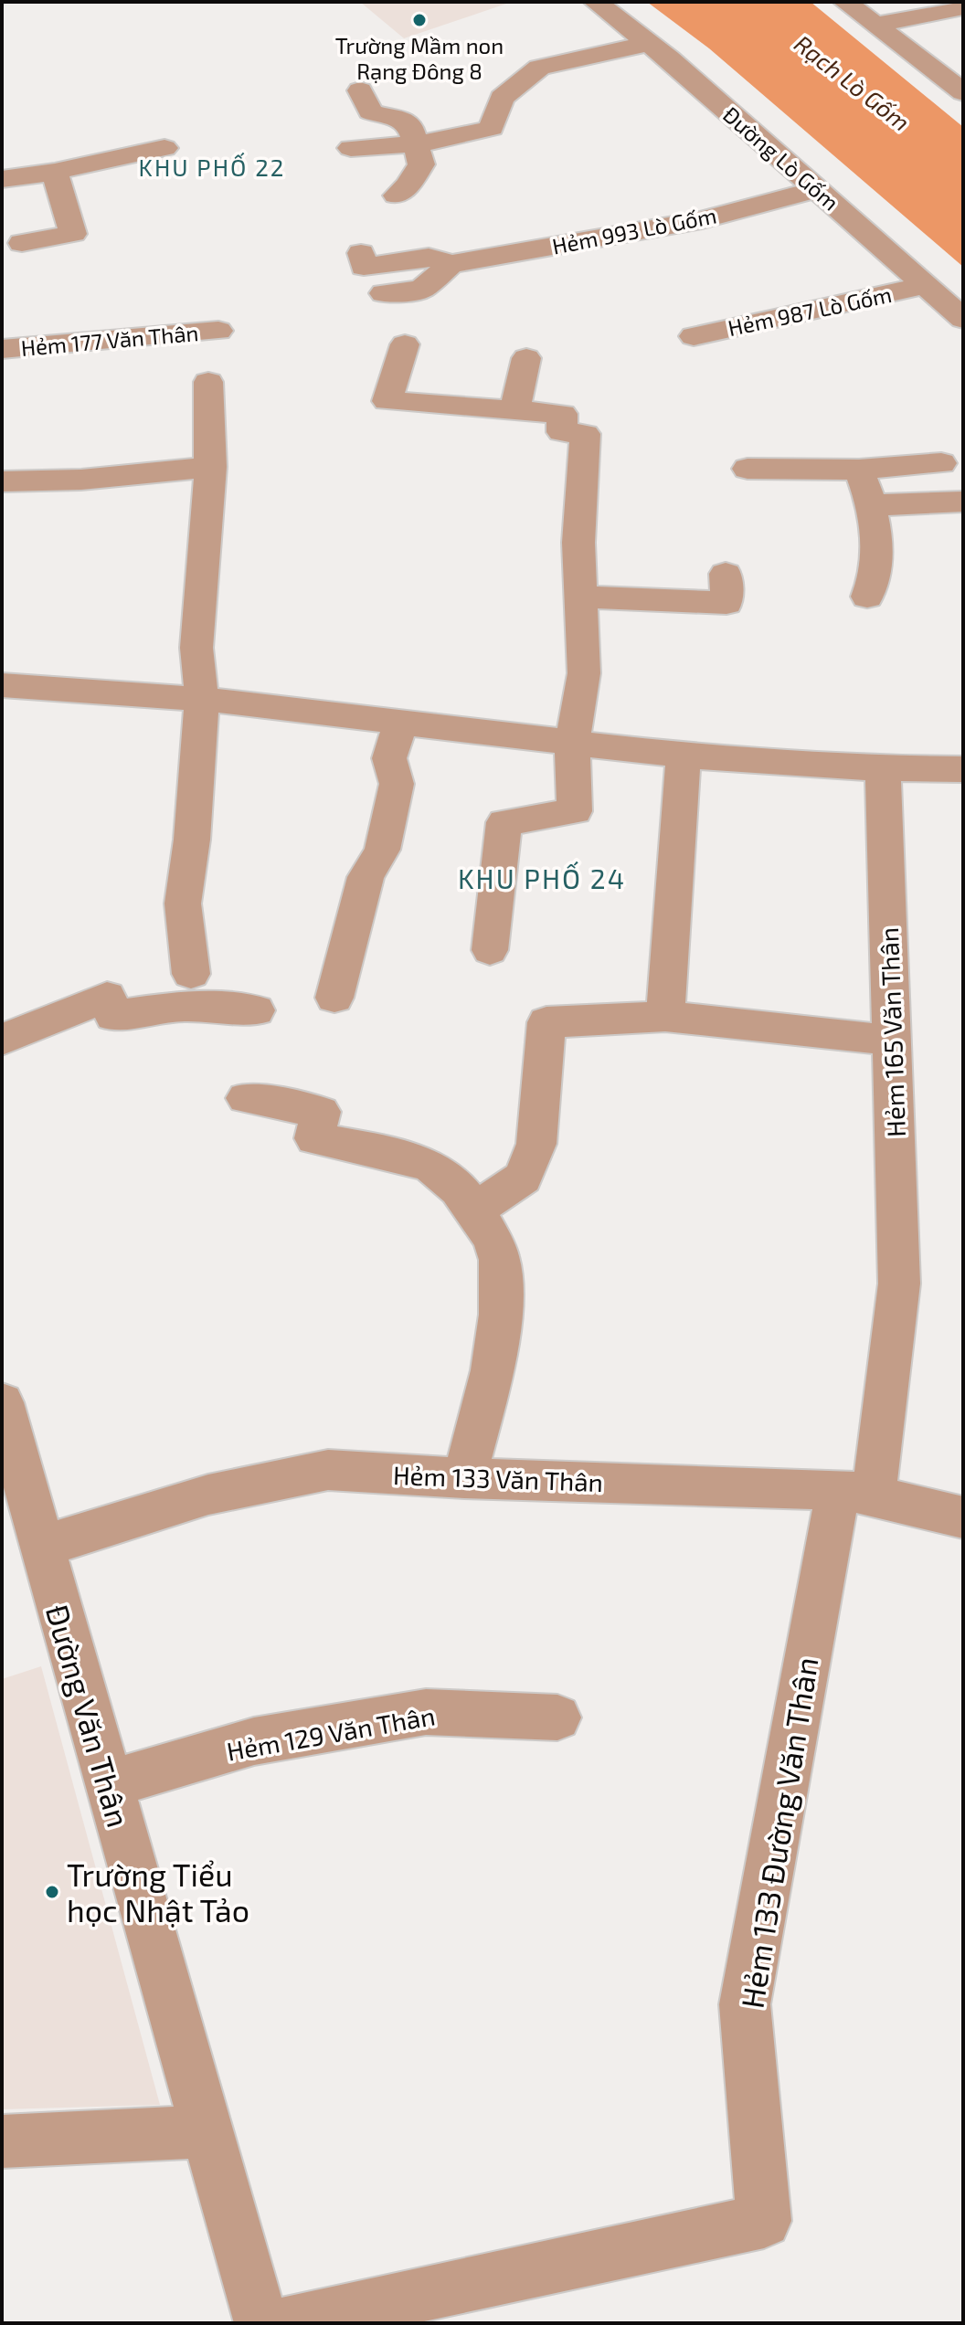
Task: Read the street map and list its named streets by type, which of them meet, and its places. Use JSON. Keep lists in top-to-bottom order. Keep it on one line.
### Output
{"streets":{"street":["Đường Lò Gốm","Hẻm 993 Lò Gốm","Hẻm 987 Lò Gốm","Hẻm 177 Văn Thân","Hẻm 165 Văn Thân","Hẻm 133 Văn Thân","Đường Văn Thân","Hẻm 129 Văn Thân","Hẻm 133 Đường Văn Thân"]},"crossings":[["Đường Lò Gốm","Hẻm 993 Lò Gốm"],["Đường Lò Gốm","Hẻm 987 Lò Gốm"],["Hẻm 165 Văn Thân","Hẻm 133 Văn Thân"],["Hẻm 165 Văn Thân","Hẻm 133 Đường Văn Thân"],["Hẻm 133 Văn Thân","Đường Văn Thân"],["Hẻm 133 Văn Thân","Hẻm 133 Đường Văn Thân"],["Đường Văn Thân","Hẻm 129 Văn Thân"]],"districts":["KHU PHỐ 22","KHU PHỐ 24"],"water":["Rạch Lò Gốm"],"places":["Trường Mầm non Rạng Đông 8","Trường Tiểu học Nhật Tảo"]}
